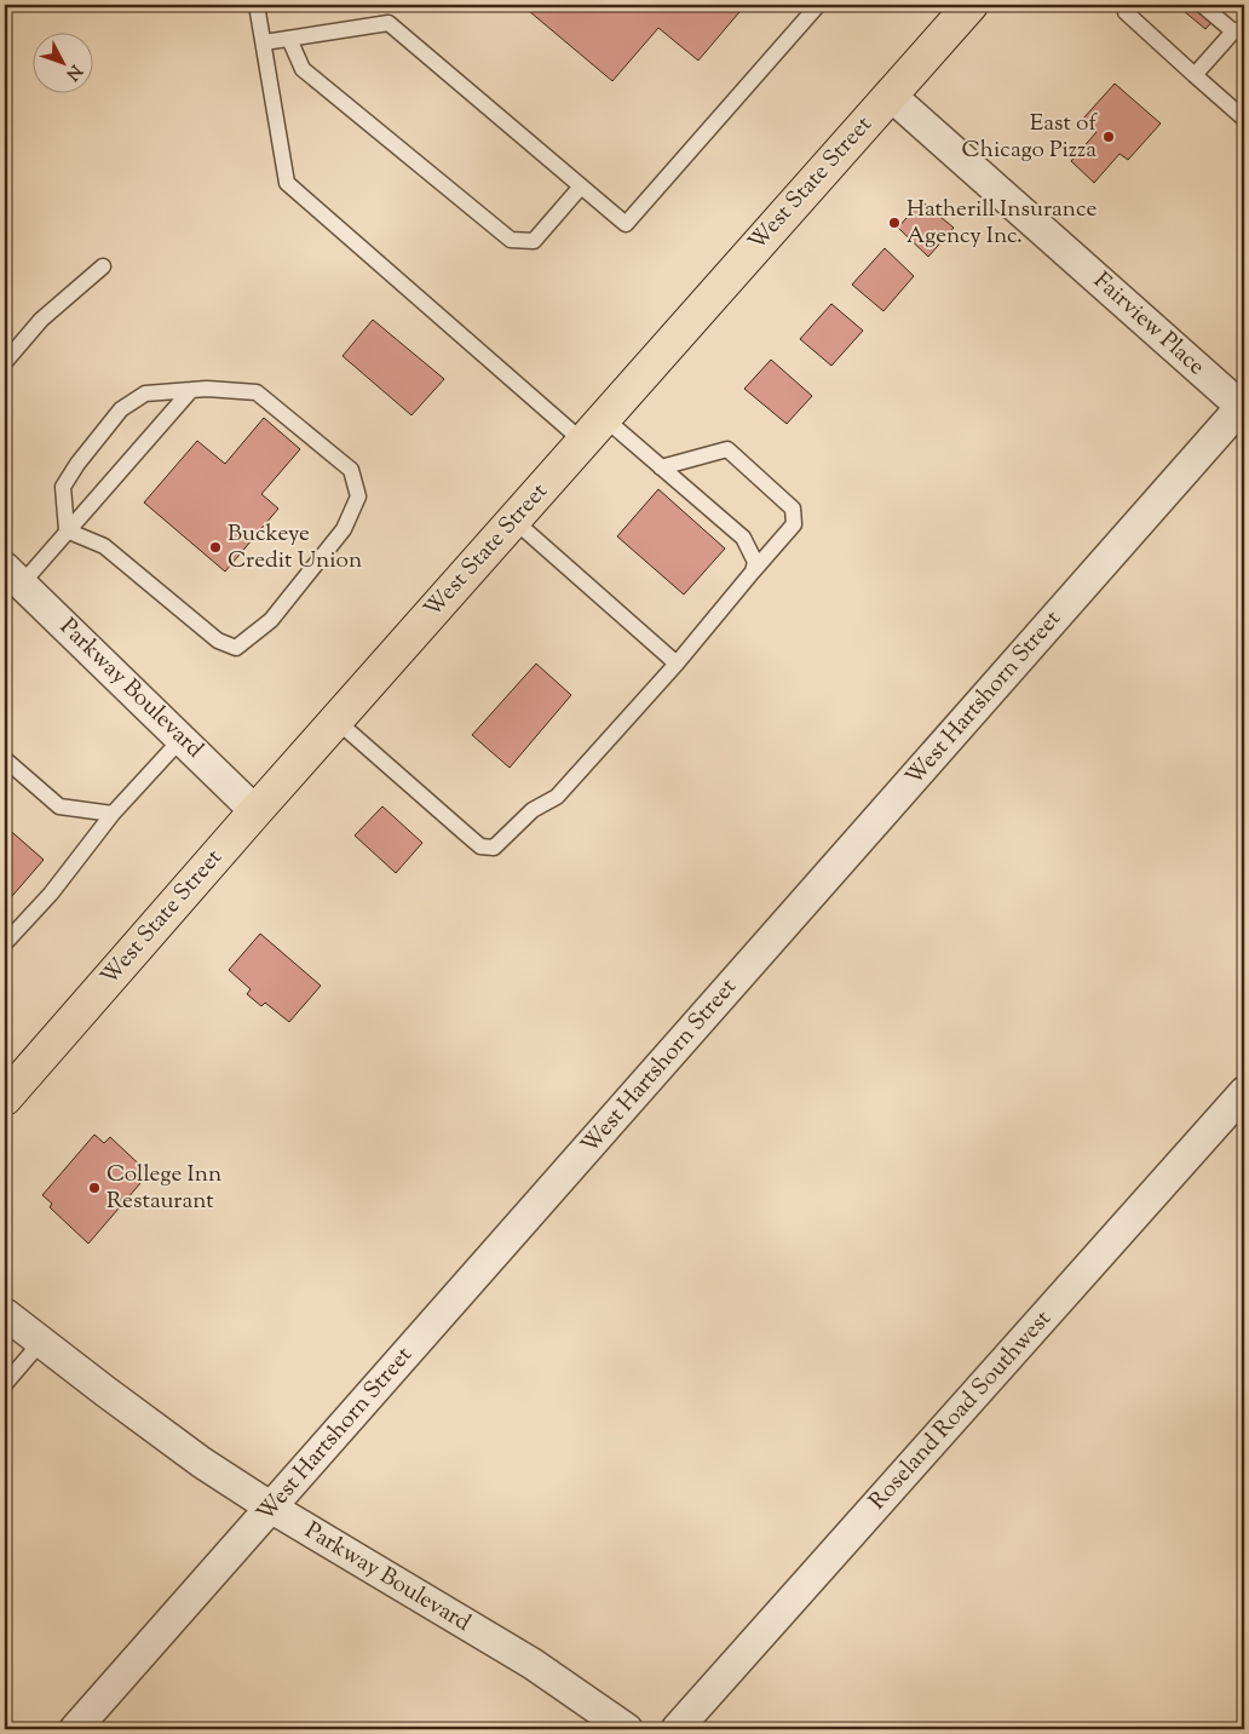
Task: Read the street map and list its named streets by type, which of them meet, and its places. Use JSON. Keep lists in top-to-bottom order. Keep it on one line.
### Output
{"streets":{"highway":["West State Street"],"street":["Fairview Place","Parkway Boulevard","West Hartshorn Street","Roseland Road Southwest"]},"crossings":[["West State Street","Fairview Place"],["West State Street","Parkway Boulevard"],["Fairview Place","West Hartshorn Street"],["Parkway Boulevard","West Hartshorn Street"]],"places":["East of Chicago Pizza","Hatherill Insurance Agency Inc.","Buckeye Credit Union","College Inn Restaurant"],"north":"bottom right"}
